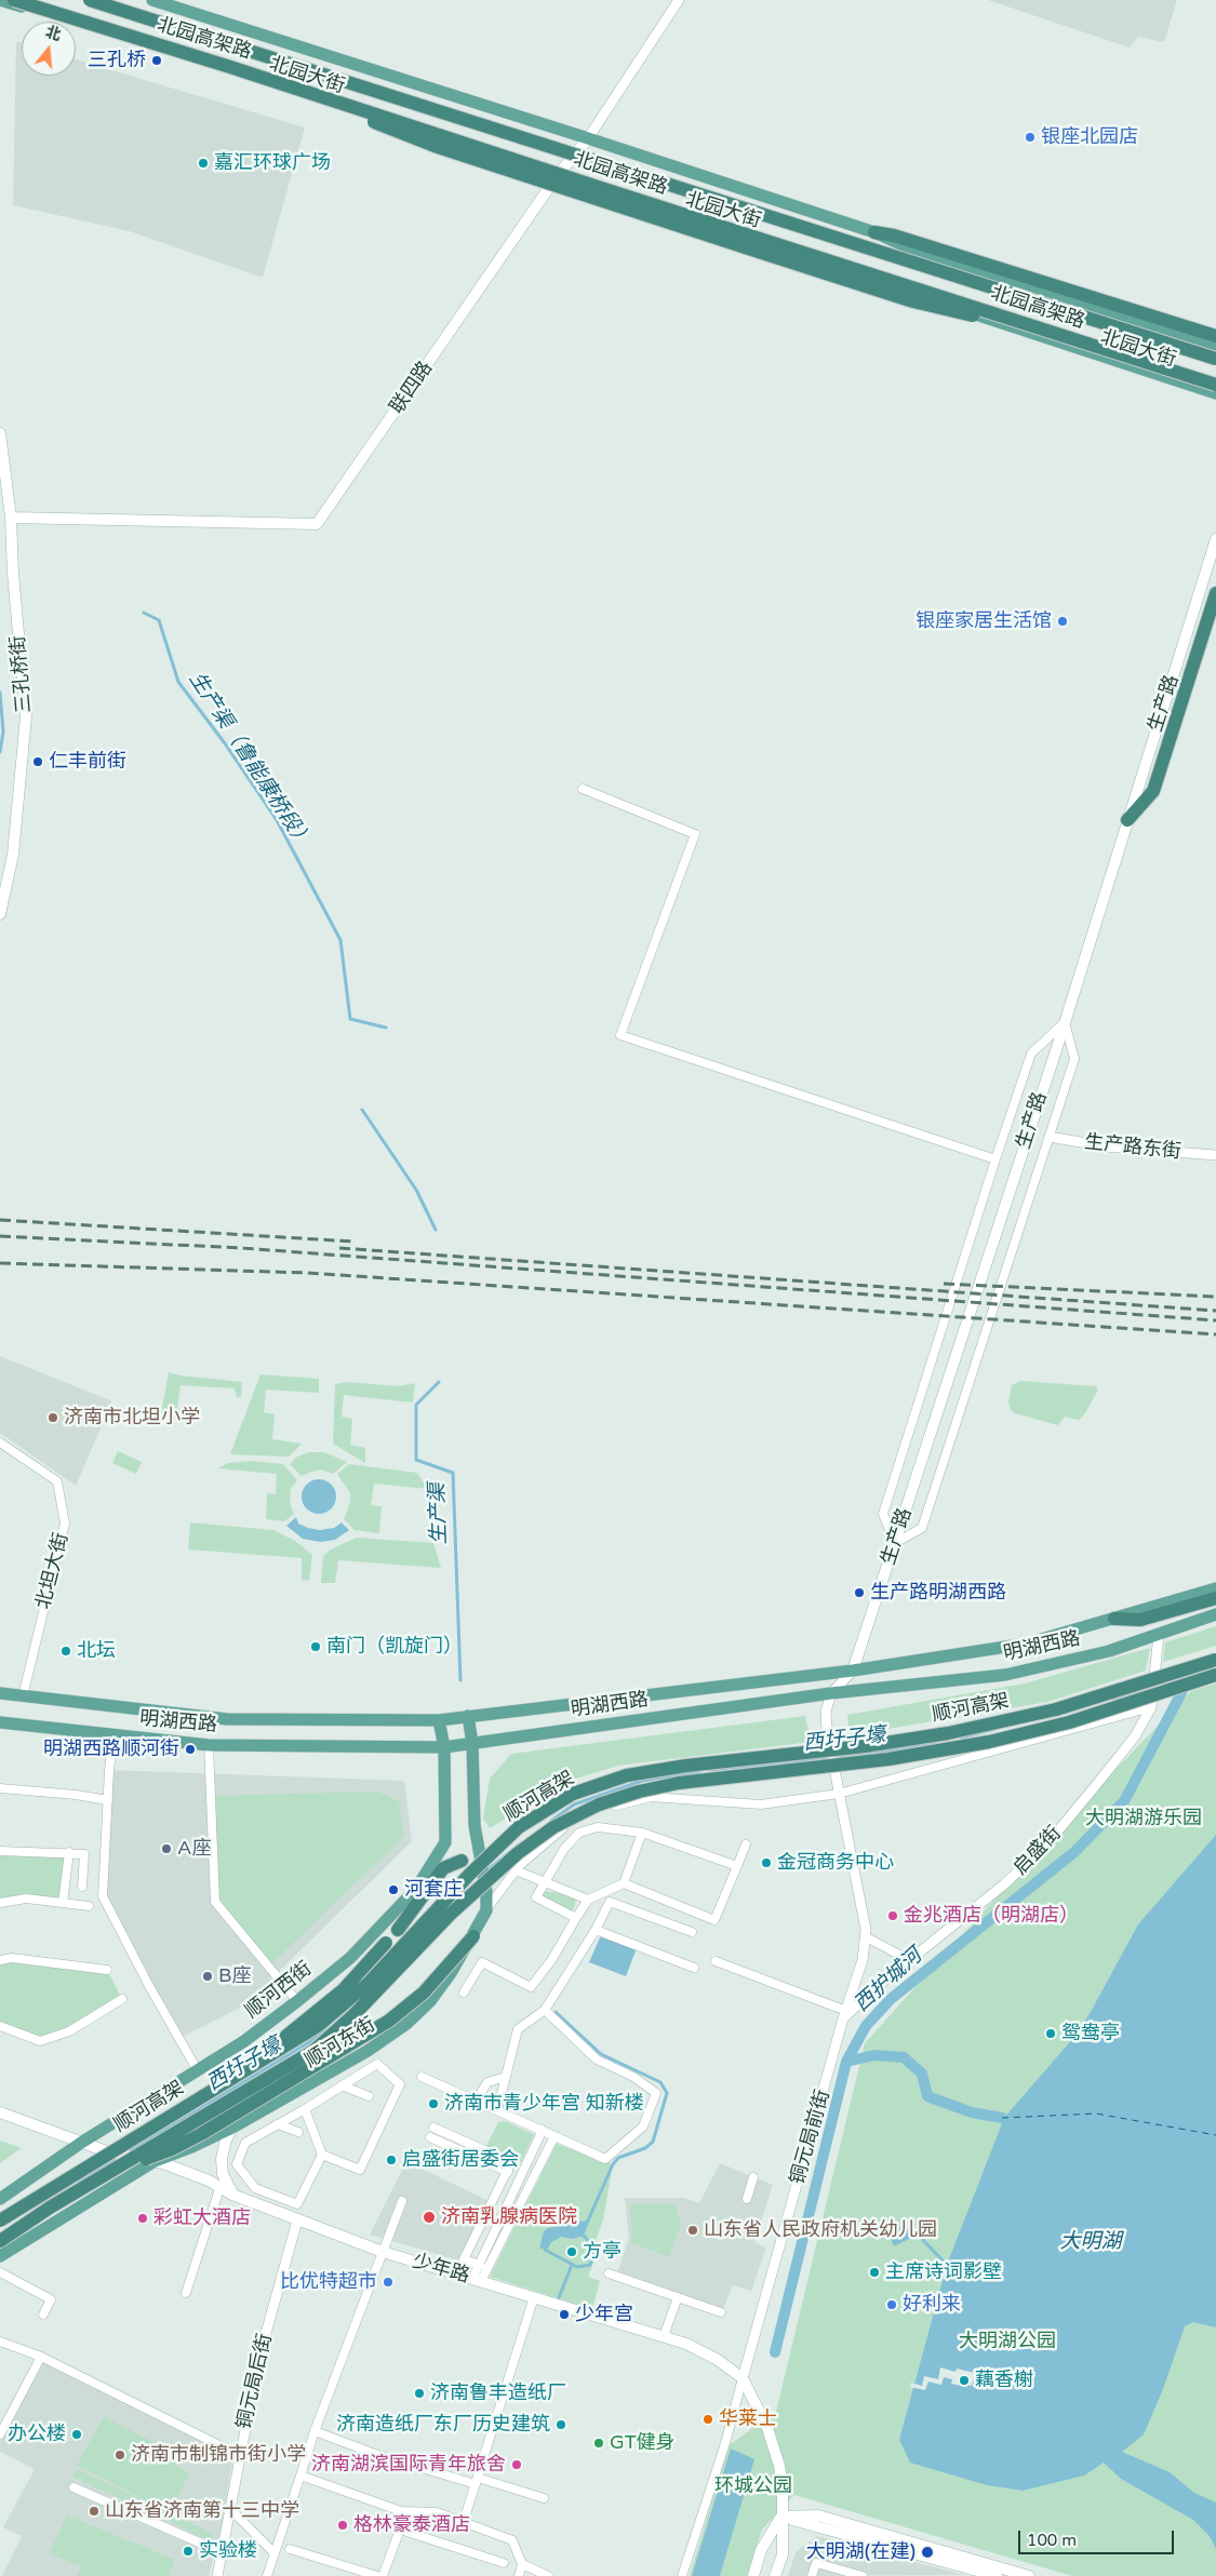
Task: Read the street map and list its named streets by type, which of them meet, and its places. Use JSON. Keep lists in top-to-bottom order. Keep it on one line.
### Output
{"streets":{"highway":["北园高架路","顺河高架"],"main road":["北园大街","联四路","三孔桥街","生产路","明湖西路","顺河西街","顺河东街","少年路"],"street":["生产路东街","北坦大街","启盛街","铜元局前街","铜元局后街"]},"crossings":[["北园大街","联四路"],["联四路","三孔桥街"],["生产路","明湖西路"],["生产路","铜元局前街"],["北坦大街","明湖西路"],["明湖西路","启盛街"],["明湖西路","顺河西街"],["明湖西路","顺河东街"],["明湖西路","铜元局前街"],["顺河高架","少年路"],["启盛街","铜元局前街"],["顺河西街","少年路"],["顺河东街","少年路"],["铜元局前街","少年路"],["少年路","铜元局后街"]],"water":["生产渠（鲁能康桥段）","生产渠","西圩子壕","西护城河","大明湖"],"parks":["大明湖游乐园","大明湖公园","环城公园"],"places":["三孔桥","银座北园店","嘉汇环球广场","银座家居生活馆","仁丰前街","济南市北坦小学","生产路明湖西路","南门（凯旋门）","北坛","明湖西路顺河街","A座","金冠商务中心","河套庄","金兆酒店（明湖店）","B座","鸳鸯亭","济南市青少年宫 知新楼","启盛街居委会","济南乳腺病医院","彩虹大酒店","山东省人民政府机关幼儿园","方亭","主席诗词影壁","比优特超市","好利来","少年宫","藕香榭","济南鲁丰造纸厂","华莱士","济南造纸厂东厂历史建筑","办公楼","GT健身","济南市制锦市街小学","济南湖滨国际青年旅舍","山东省济南第十三中学","格林豪泰酒店","实验楼","大明湖(在建)"],"scale_bar":"100 m","north":"top"}
